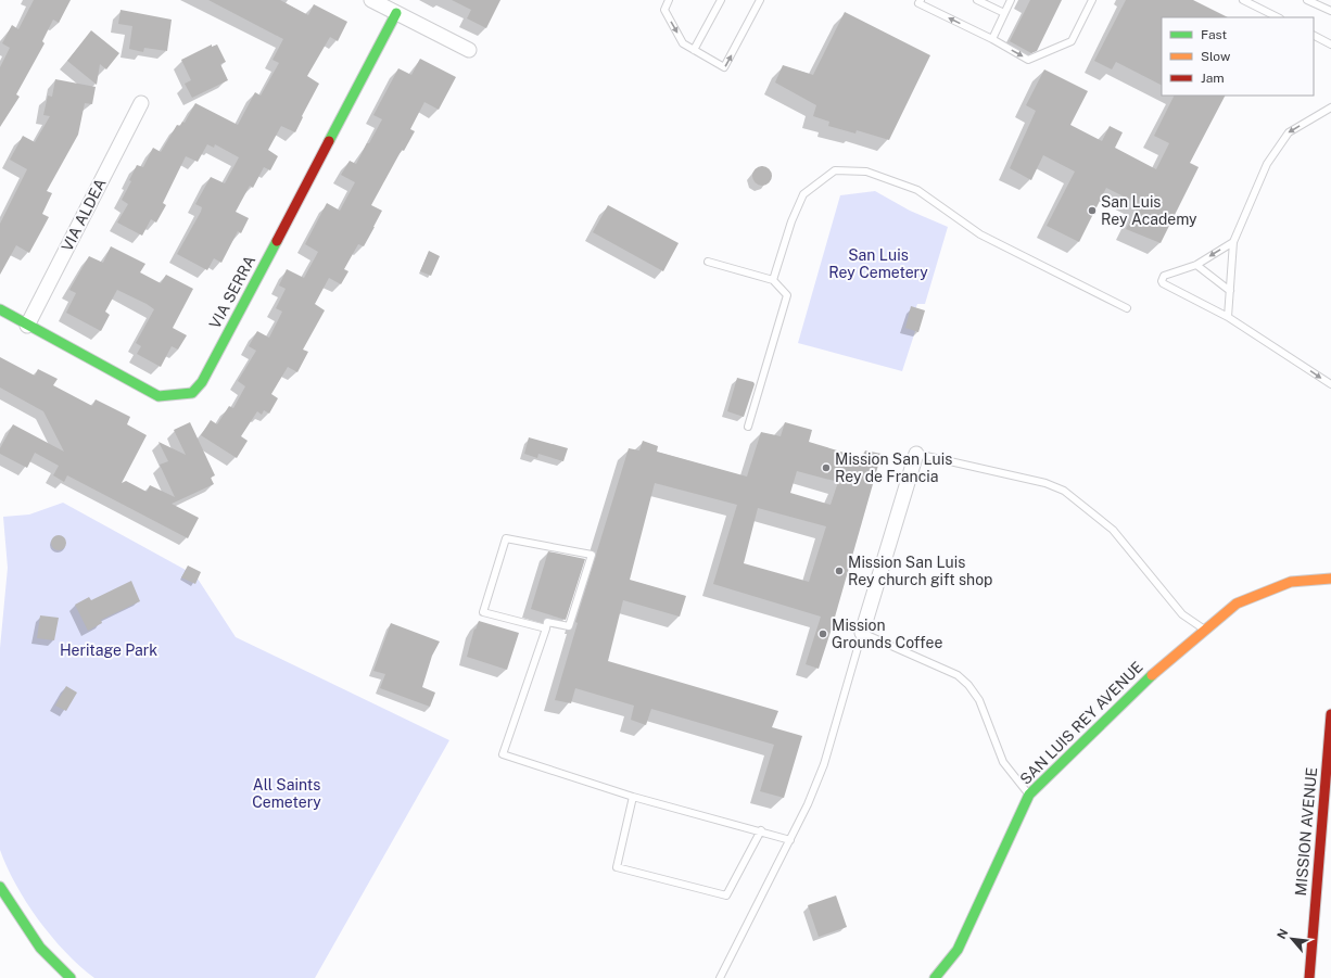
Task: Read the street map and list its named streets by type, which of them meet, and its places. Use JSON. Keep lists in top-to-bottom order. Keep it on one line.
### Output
{"streets":{"street":["VIA ALDEA","VIA SERRA","SAN LUIS REY AVENUE","MISSION AVENUE"]},"crossings":[["VIA ALDEA","VIA SERRA"]],"parks":["San Luis Rey Cemetery","Heritage Park","All Saints Cemetery"],"places":["San Luis Rey Academy","Mission San Luis Rey de Francia","Mission San Luis Rey church gift shop","Mission Grounds Coffee"],"legend":["Fast","Slow","Jam"],"north":"top left"}
